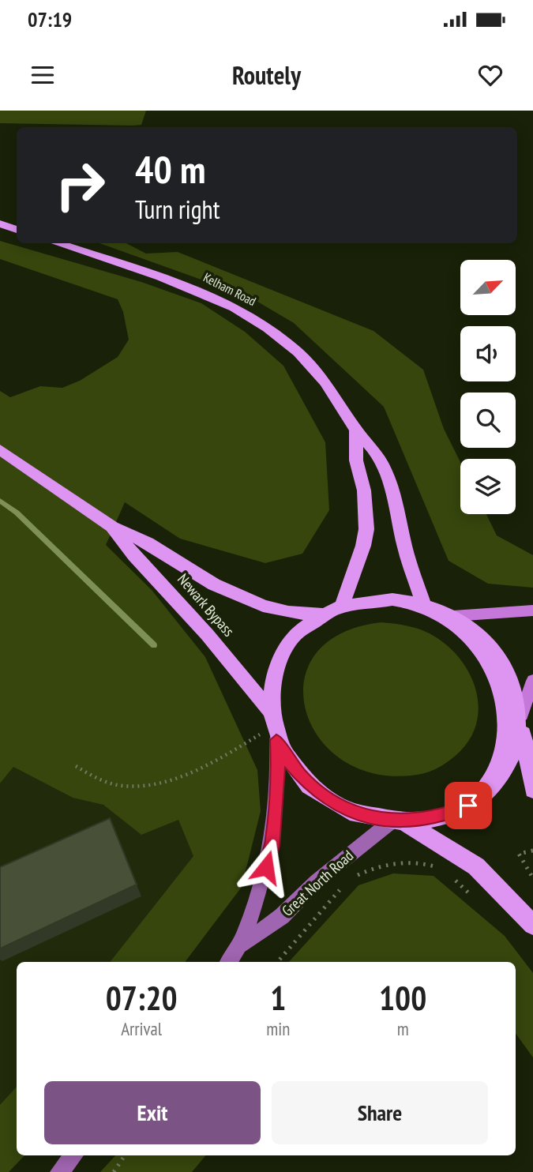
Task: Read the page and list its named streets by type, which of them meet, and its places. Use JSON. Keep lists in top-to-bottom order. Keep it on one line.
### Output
{"streets":{"highway":["Kelham Road","Newark Bypass"],"main road":["Great North Road"]},"crossings":[["Newark Bypass","Great North Road"]],"north":"top right","page":{"status":"07:19","header":"Routely","turn":["40 m","Turn right"],"eta":["07:20","Arrival","1","min","100","m"],"buttons":["Exit","Share"]}}
